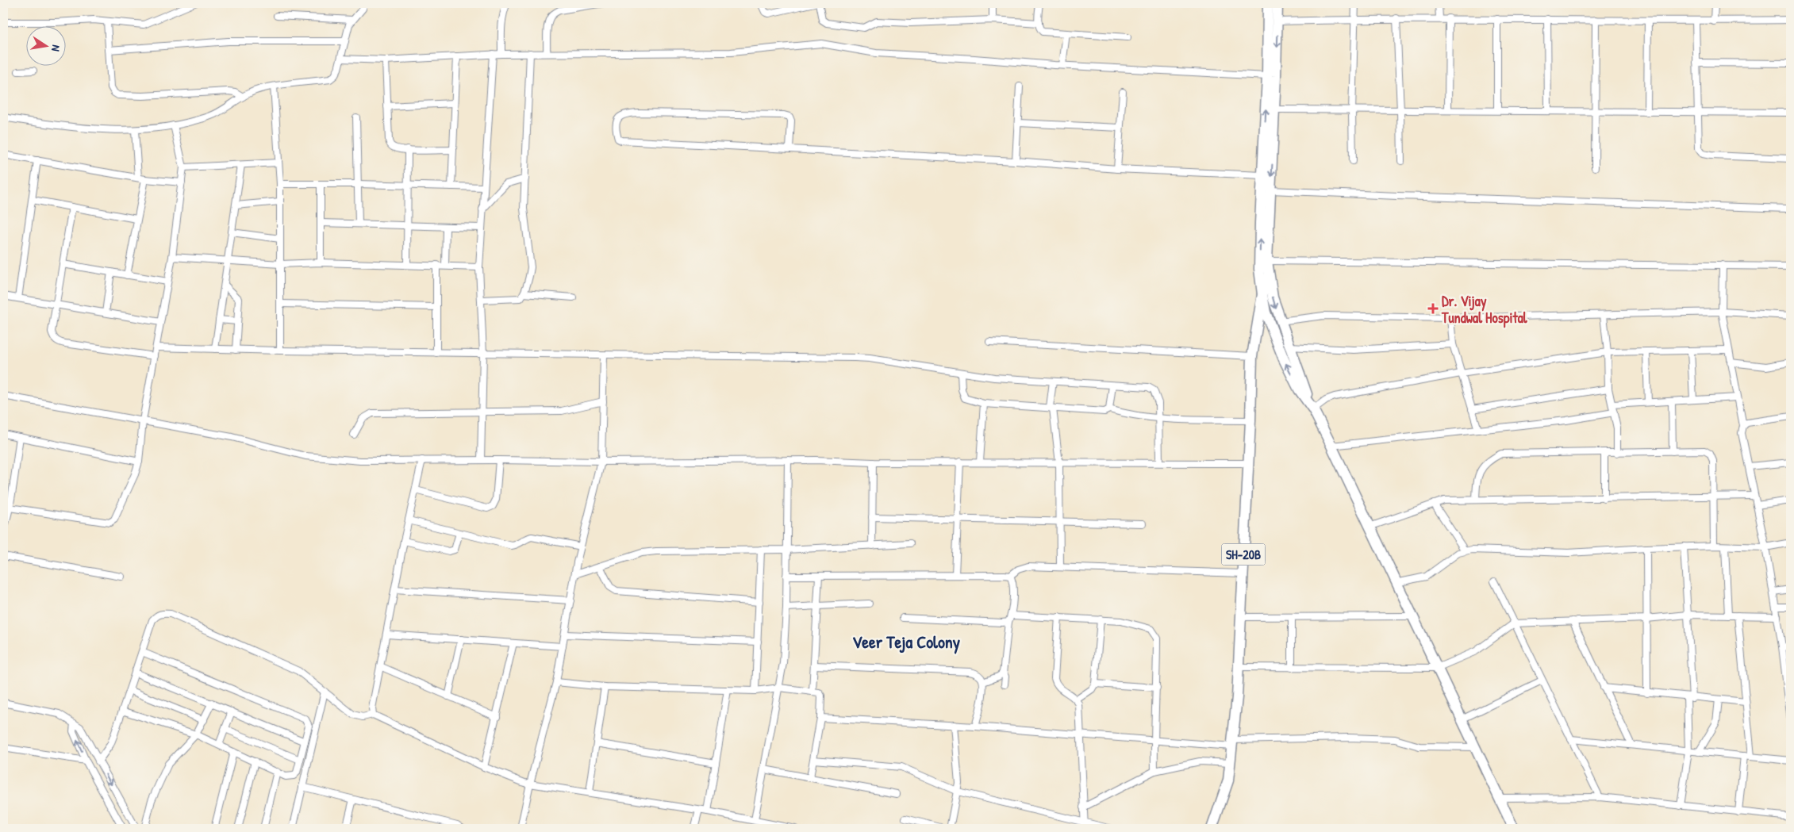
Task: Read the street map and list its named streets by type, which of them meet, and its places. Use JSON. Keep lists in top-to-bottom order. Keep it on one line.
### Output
{"streets":{"main road":["SH-20B"]},"districts":["Veer Teja Colony"],"places":{"health":["Dr. Vijay Tundwal Hospital"]},"north":"right"}
